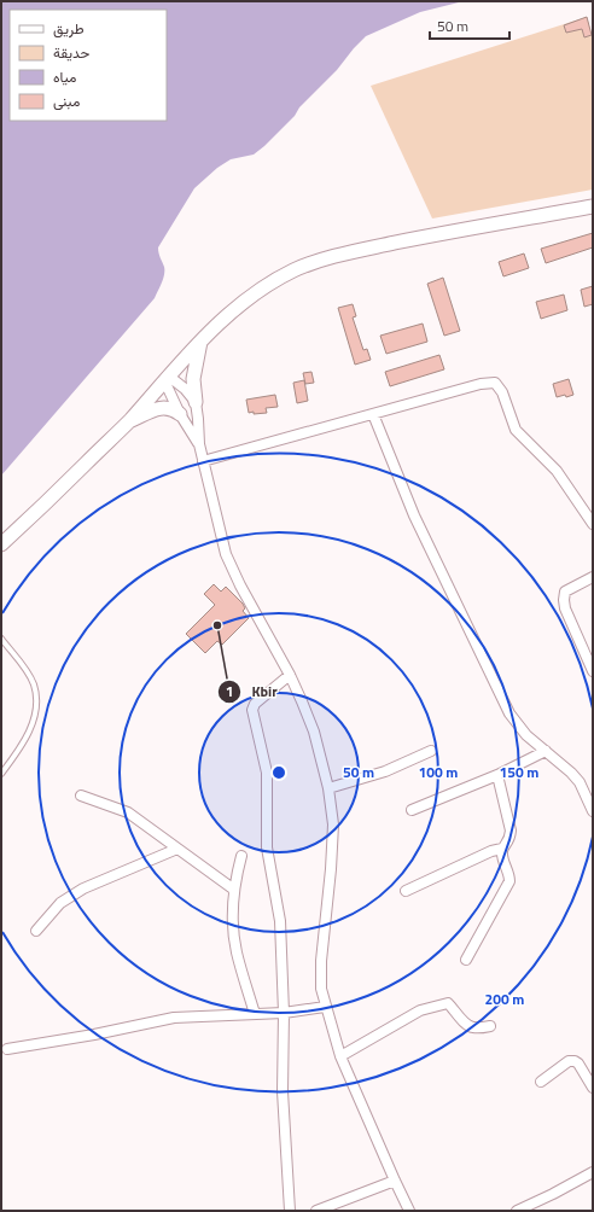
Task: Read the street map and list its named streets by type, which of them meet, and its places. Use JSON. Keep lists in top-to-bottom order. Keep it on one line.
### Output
{"places":["Kbir"],"legend":["طريق","حديقة","مياه","مبنى"],"scale_bar":"50 m","rings":["50 m","100 m","150 m","200 m"]}
